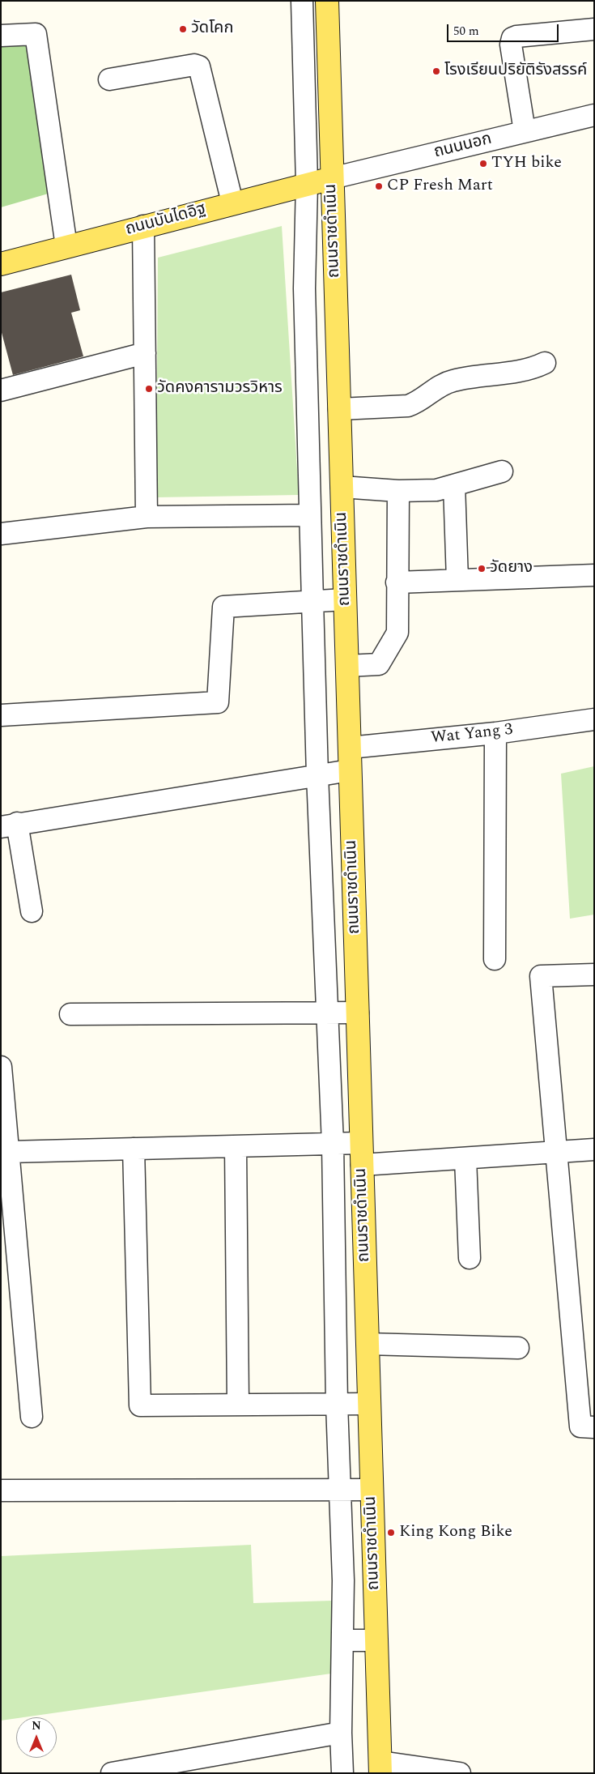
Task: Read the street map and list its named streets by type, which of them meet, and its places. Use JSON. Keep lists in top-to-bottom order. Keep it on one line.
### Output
{"streets":{"main road":["ถนนบันไดอิฐ","ถนนราชดำเนิน"],"street":["ถนนนอก","Wat Yang 3"]},"crossings":[["ถนนนอก","ถนนบันไดอิฐ"],["ถนนนอก","ถนนราชดำเนิน"],["ถนนบันไดอิฐ","ถนนราชดำเนิน"],["ถนนราชดำเนิน","Wat Yang 3"]],"places":["วัดโคก","โรงเรียนปริยัติรังสรรค์","TYH bike","CP Fresh Mart","วัดคงคารามวรวิหาร","วัดยาง","King Kong Bike"],"scale_bar":"50 m","north":"top"}
